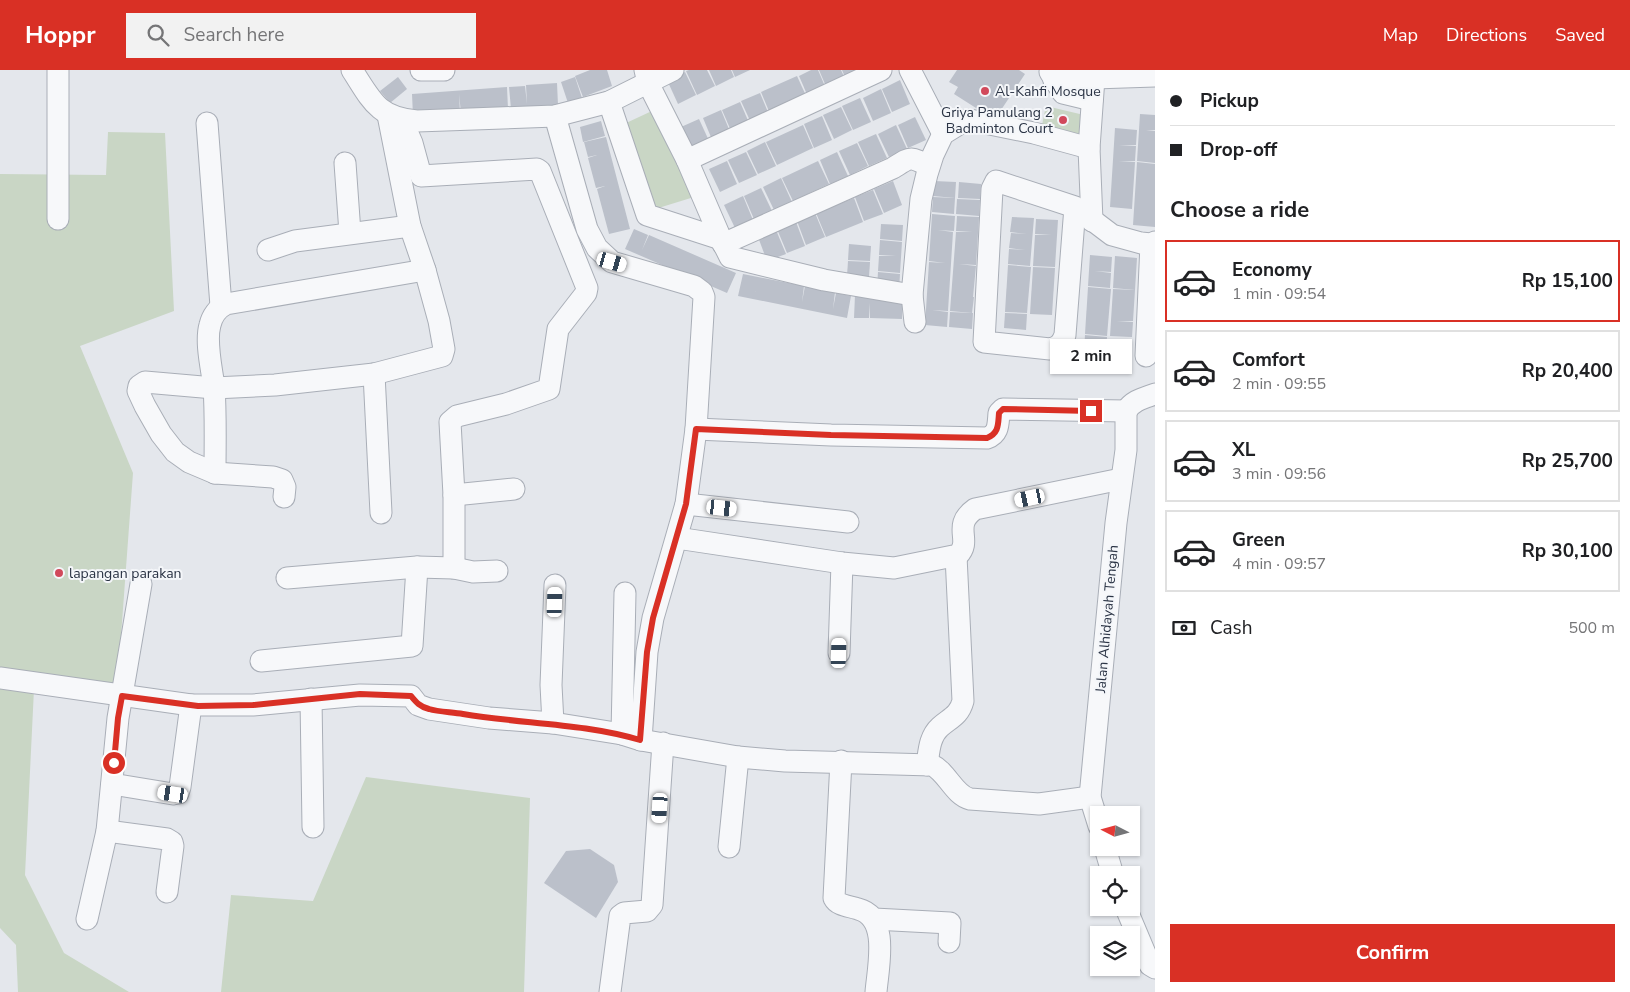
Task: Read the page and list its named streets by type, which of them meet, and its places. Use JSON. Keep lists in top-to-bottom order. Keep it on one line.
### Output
{"streets":{"street":["Jalan Alhidayah Tengah"]},"places":["Al-Kahfi Mosque","Griya Pamulang 2 Badminton Court","lapangan parakan"],"north":"left","page":{"header":"Hoppr","search":"Search here","nav":["Map","Directions","Saved"],"banner":["Pickup","Drop-off"],"heading":"Choose a ride","list":[{"name":"Economy","note":"1 min · 09:54","value":"Rp 15,100"},{"name":"Comfort","note":"2 min · 09:55","value":"Rp 20,400"},{"name":"XL","note":"3 min · 09:56","value":"Rp 25,700"},{"name":"Green","note":"4 min · 09:57","value":"Rp 30,100"}],"bubble":"2 min","pay":["Cash","500 m"],"buttons":"Confirm"}}
